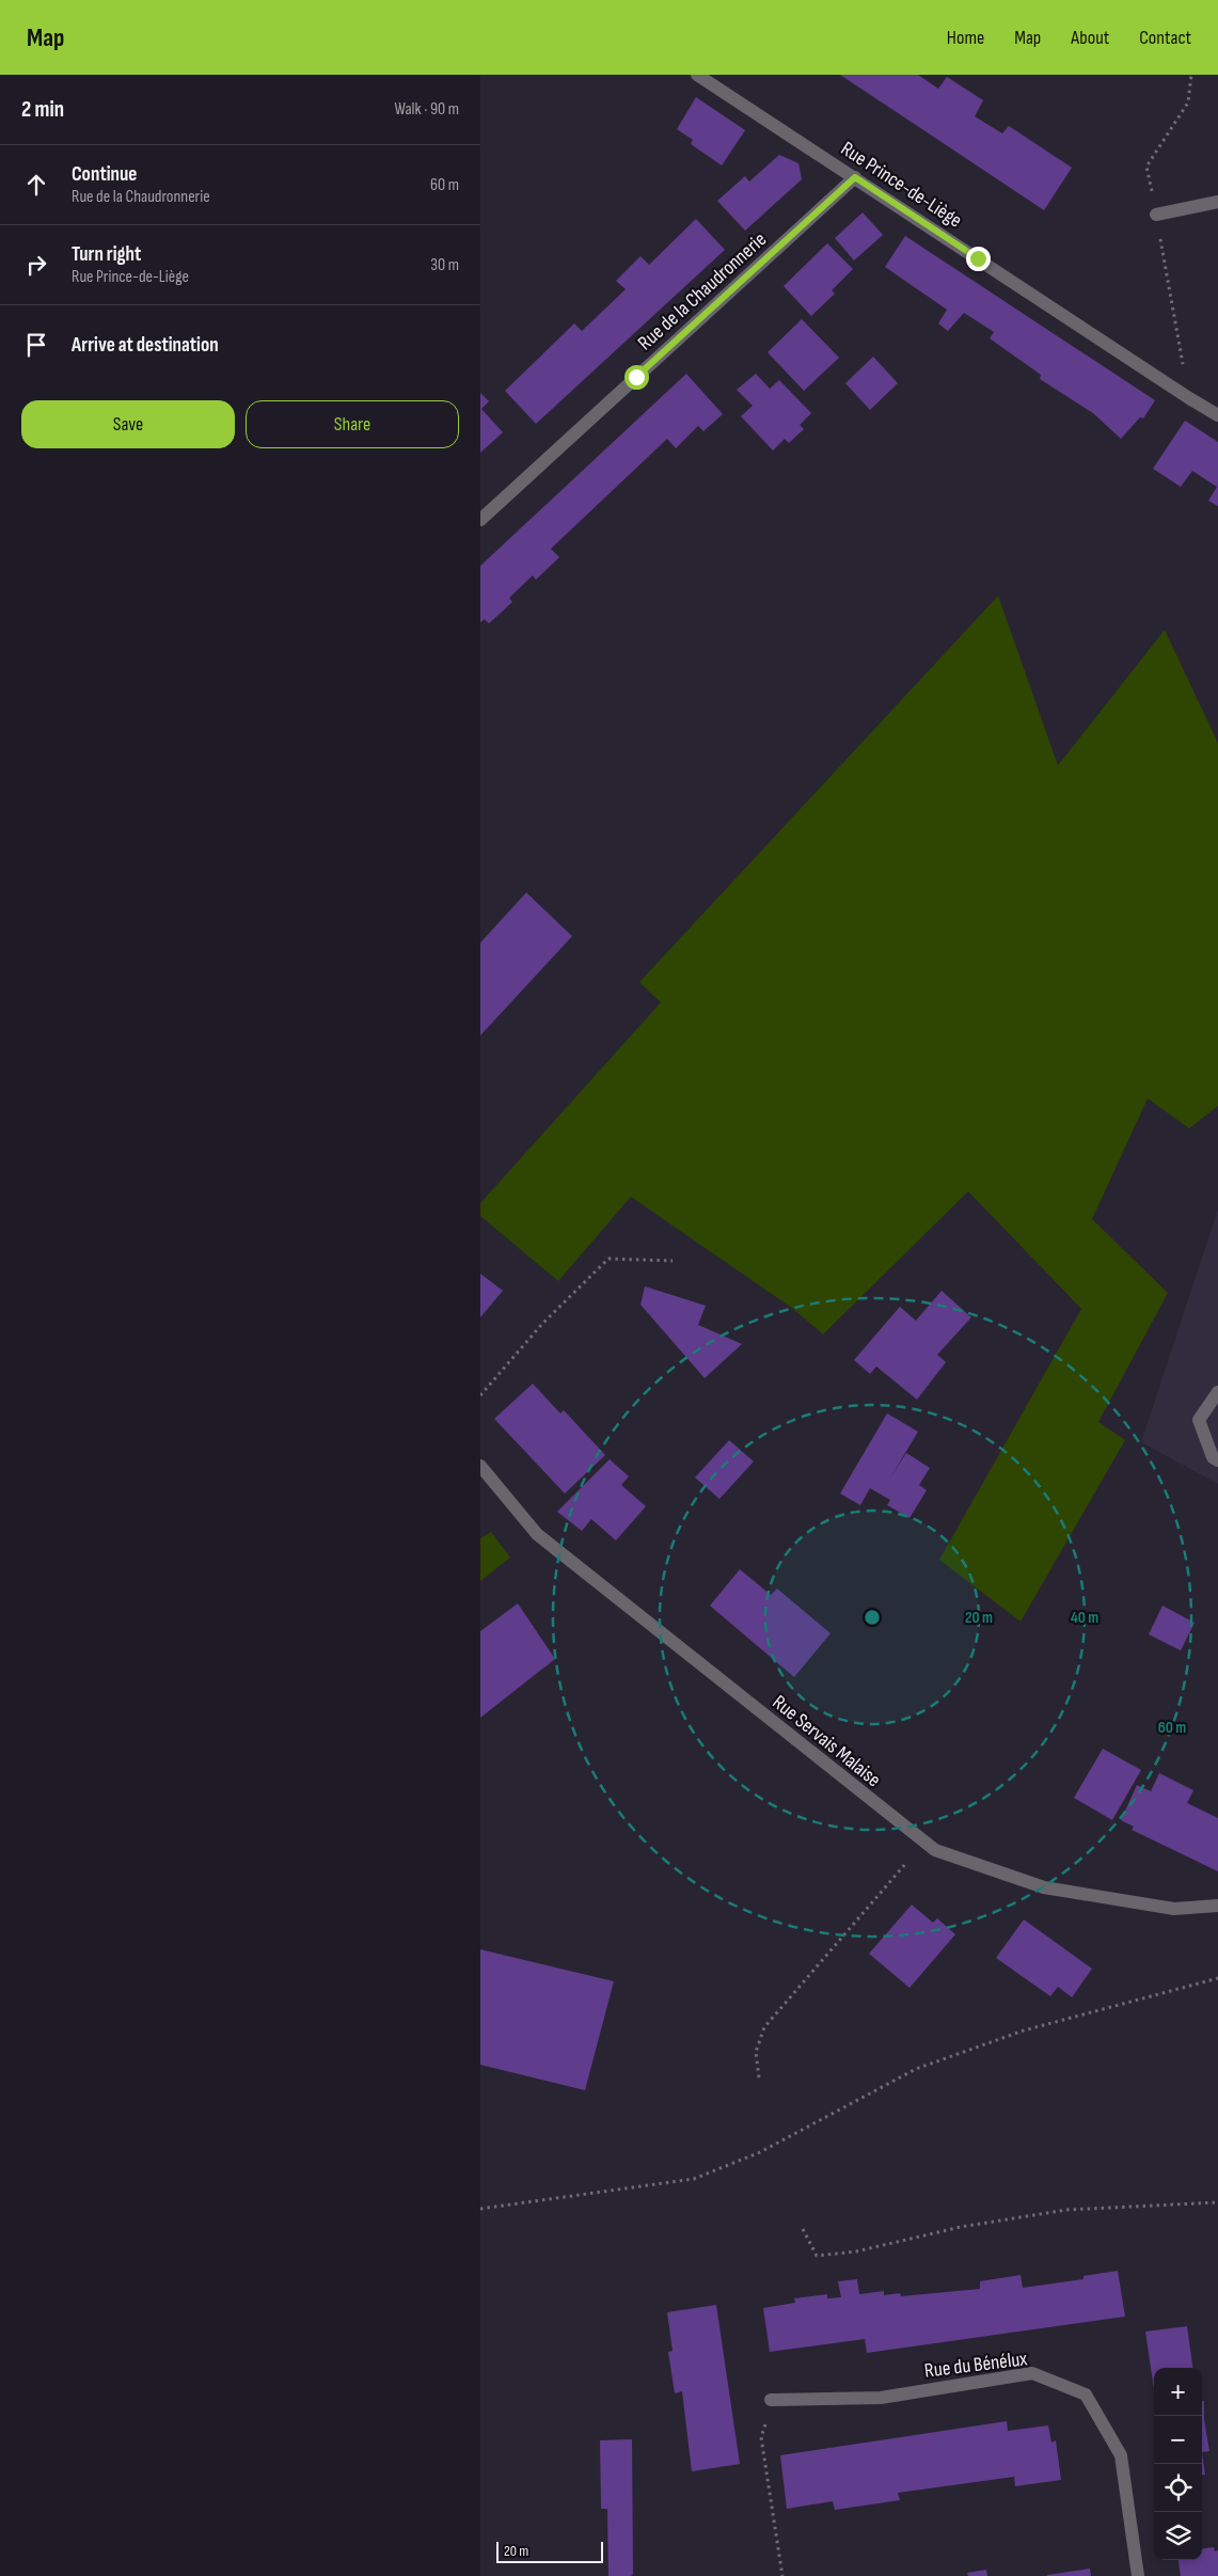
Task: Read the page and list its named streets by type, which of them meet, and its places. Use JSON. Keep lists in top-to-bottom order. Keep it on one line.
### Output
{"streets":{"street":["Rue Prince-de-Liège","Rue de la Chaudronnerie","Rue Servais Malaise","Rue du Bénélux"]},"crossings":[["Rue Prince-de-Liège","Rue de la Chaudronnerie"]],"scale_bar":"20 m","page":{"header":"Map","nav":["Home","Map","About","Contact"],"heading":["2 min","Walk · 90 m"],"list":[["Continue","Rue de la Chaudronnerie","60 m"],["Turn right","Rue Prince-de-Liège","30 m"],"Arrive at destination"],"buttons":["Save","Share"],"map_buttons":["+","−"],"scale":"20 m"},"rings":["20 m","40 m","60 m"]}
